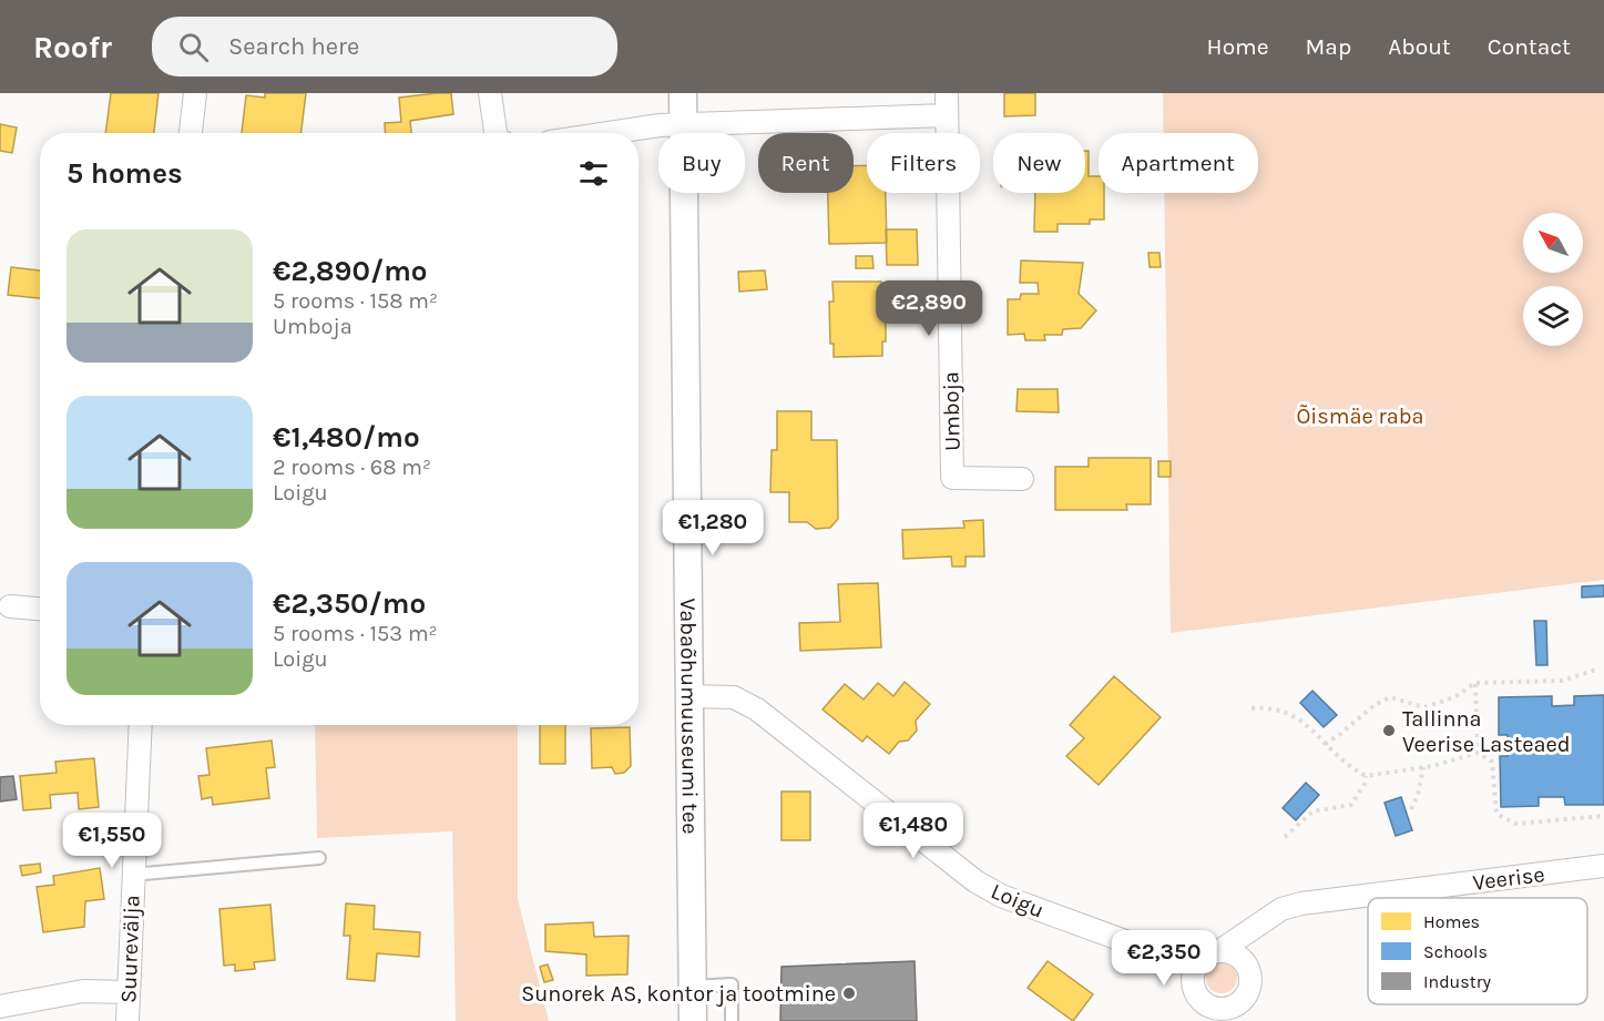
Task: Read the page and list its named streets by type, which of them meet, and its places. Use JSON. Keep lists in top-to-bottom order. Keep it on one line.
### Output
{"streets":{"street":["Umboja","Vabaõhumuuseumi tee","Veerise","Loigu","Suurevälja"]},"crossings":[["Vabaõhumuuseumi tee","Loigu"],["Veerise","Loigu"]],"parks":["Õismäe raba"],"places":["Tallinna Veerise Lasteaed","Sunorek AS, kontor ja tootmine"],"legend":["Homes","Schools","Industry"],"north":"top left","page":{"header":"Roofr","search":"Search here","nav":["Home","Map","About","Contact"],"chip":["Buy","Rent","Filters","New","Apartment"],"heading":"5 homes","list":[{"name":"€2,890/mo","note":"5 rooms · 158 m² · Umboja"},{"name":"€1,480/mo","note":"2 rooms · 68 m² · Loigu"},{"name":"€2,350/mo","note":"5 rooms · 153 m² · Loigu"}],"price":["€2,890","€1,280","€1,480","€1,550","€2,350"]}}
